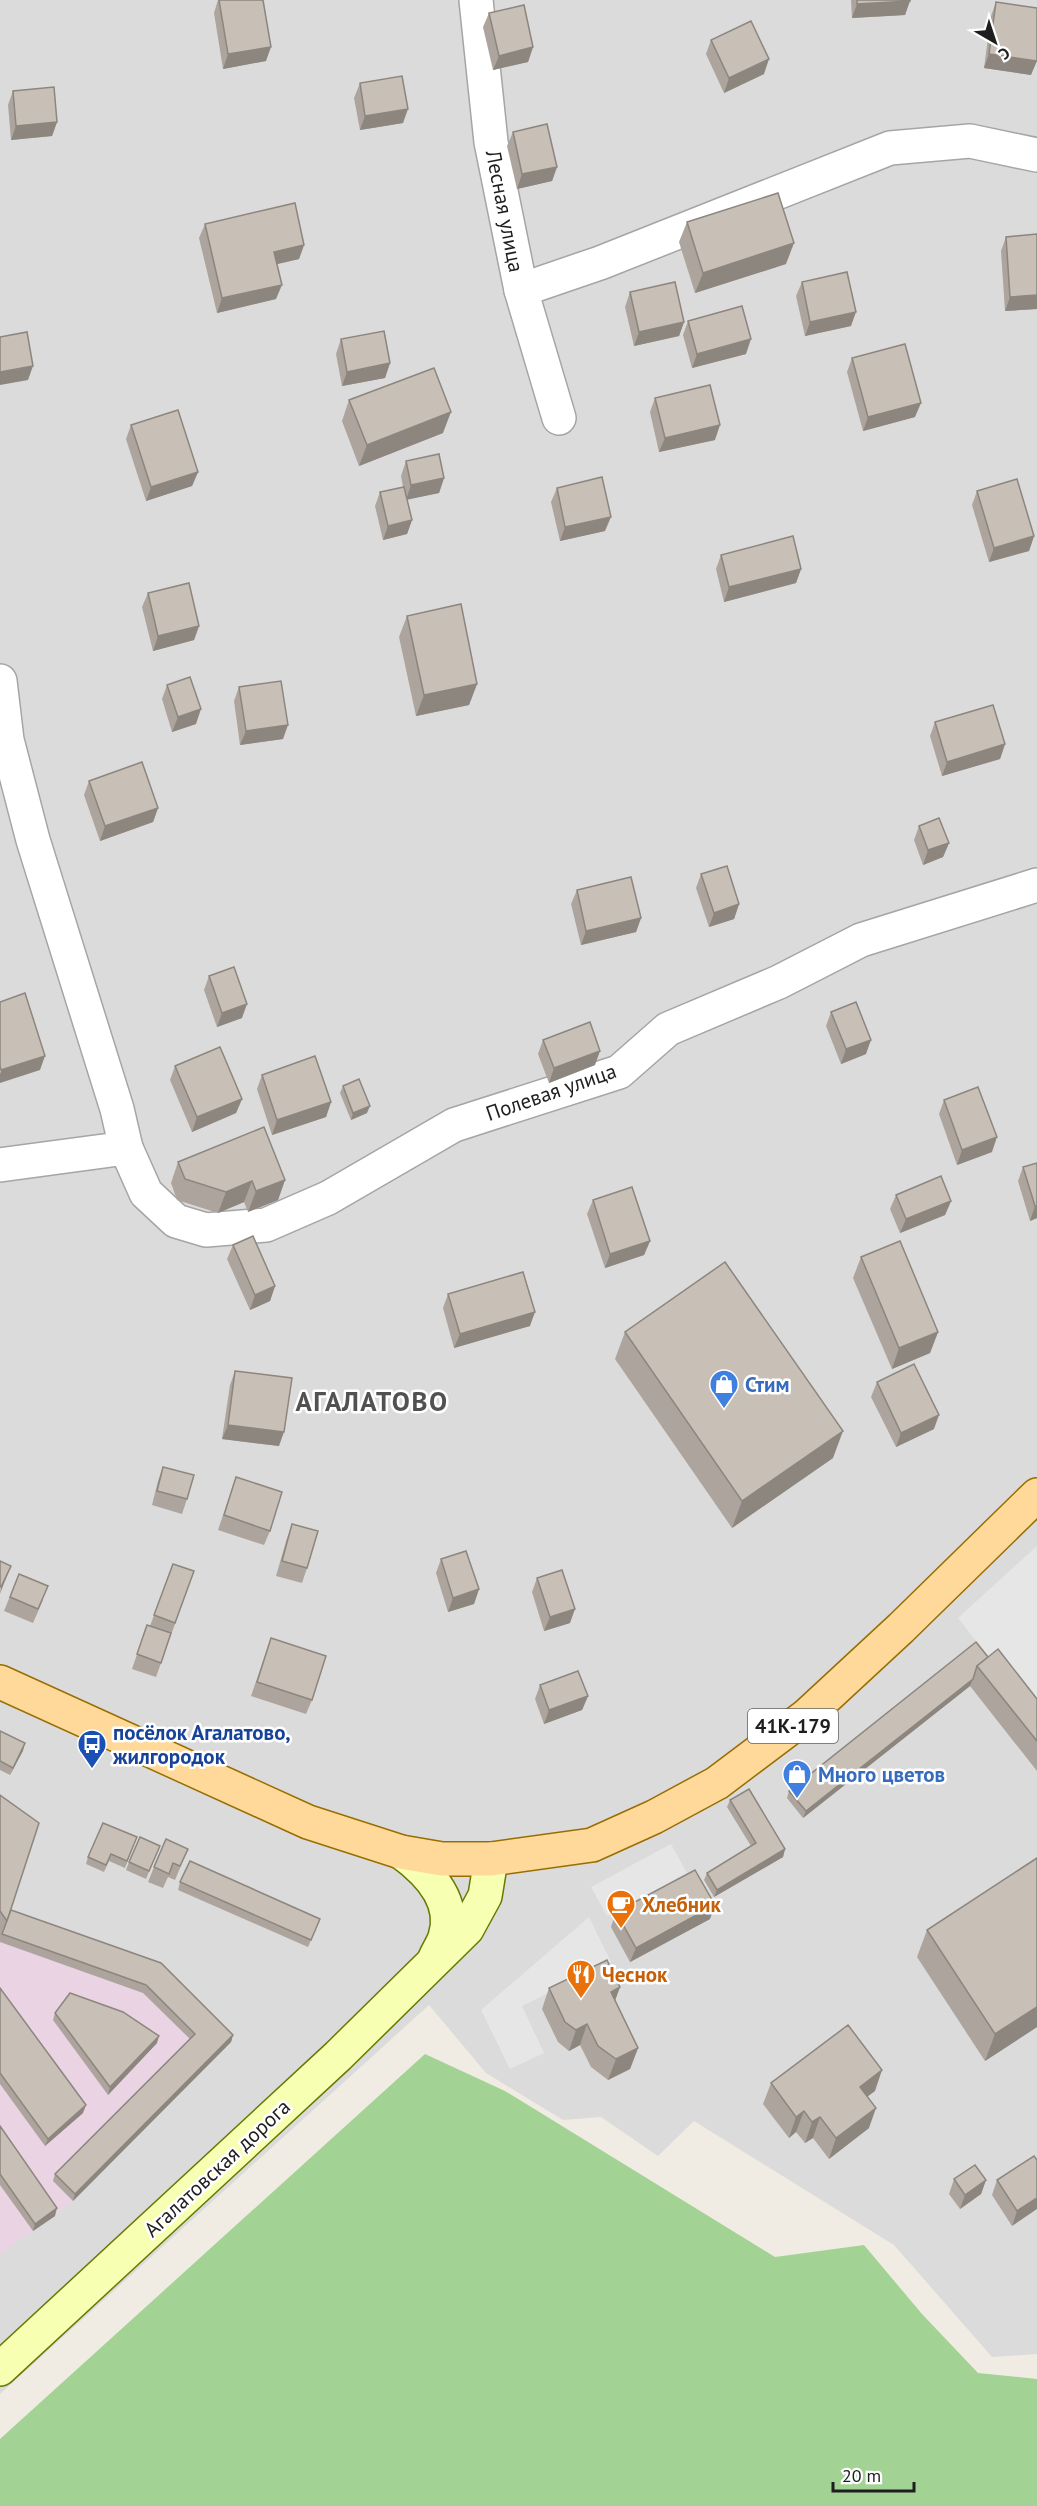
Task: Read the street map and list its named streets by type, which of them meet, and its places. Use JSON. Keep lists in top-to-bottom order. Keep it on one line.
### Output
{"streets":{"main road":["41К-179","Агалатовская дорога"],"street":["Лесная улица","Полевая улица"]},"crossings":[["41К-179","Агалатовская дорога"]],"districts":["АГАЛАТОВО"],"places":{"shop":["Стим","Много цветов"],"bus stop":["посёлок Агалатово, жилгородок"],"cafe":["Хлебник"],"restaurant":["Чеснок"]},"scale_bar":"20 m","north":"bottom right"}
